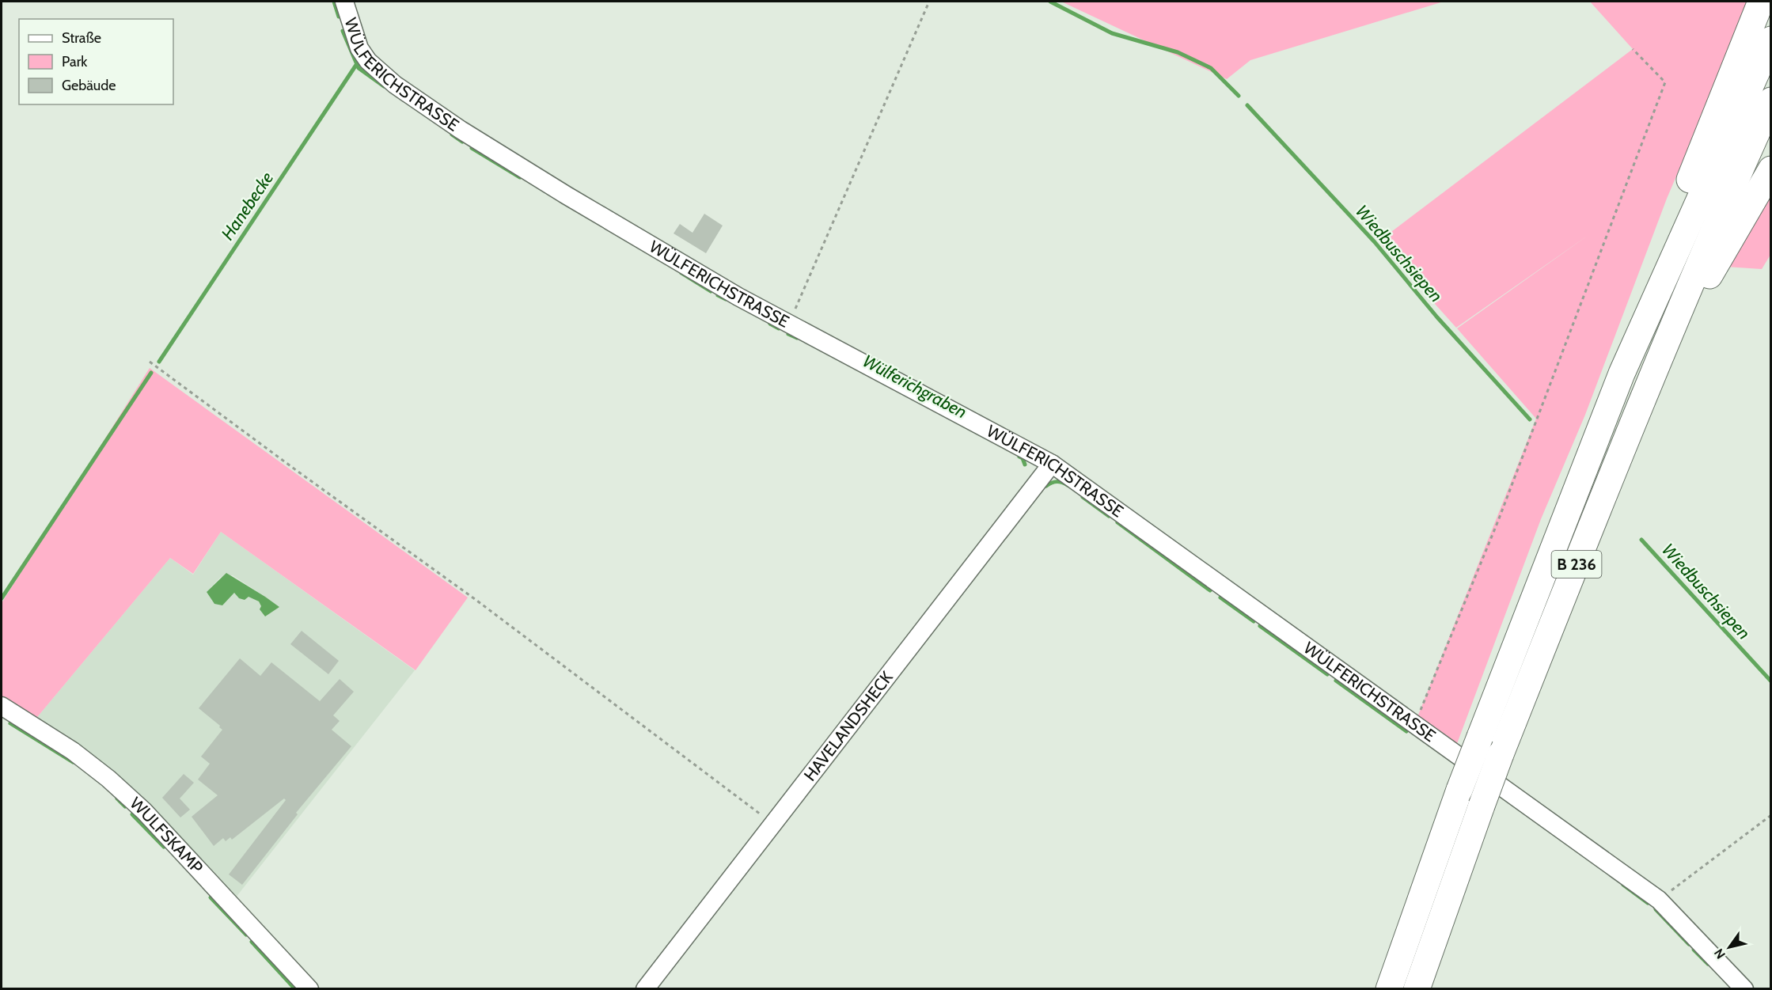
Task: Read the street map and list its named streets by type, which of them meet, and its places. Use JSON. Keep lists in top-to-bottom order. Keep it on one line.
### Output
{"streets":{"highway":["B 236"],"street":["WÜLFERICHSTRASSE","HAVELANDSHECK","WULFSKAMP"]},"crossings":[["WÜLFERICHSTRASSE","HAVELANDSHECK"]],"water":["Hanebecke","Wiedbuschsiepen","Wülferichgraben"],"legend":["Straße","Park","Gebäude"],"north":"bottom left"}
